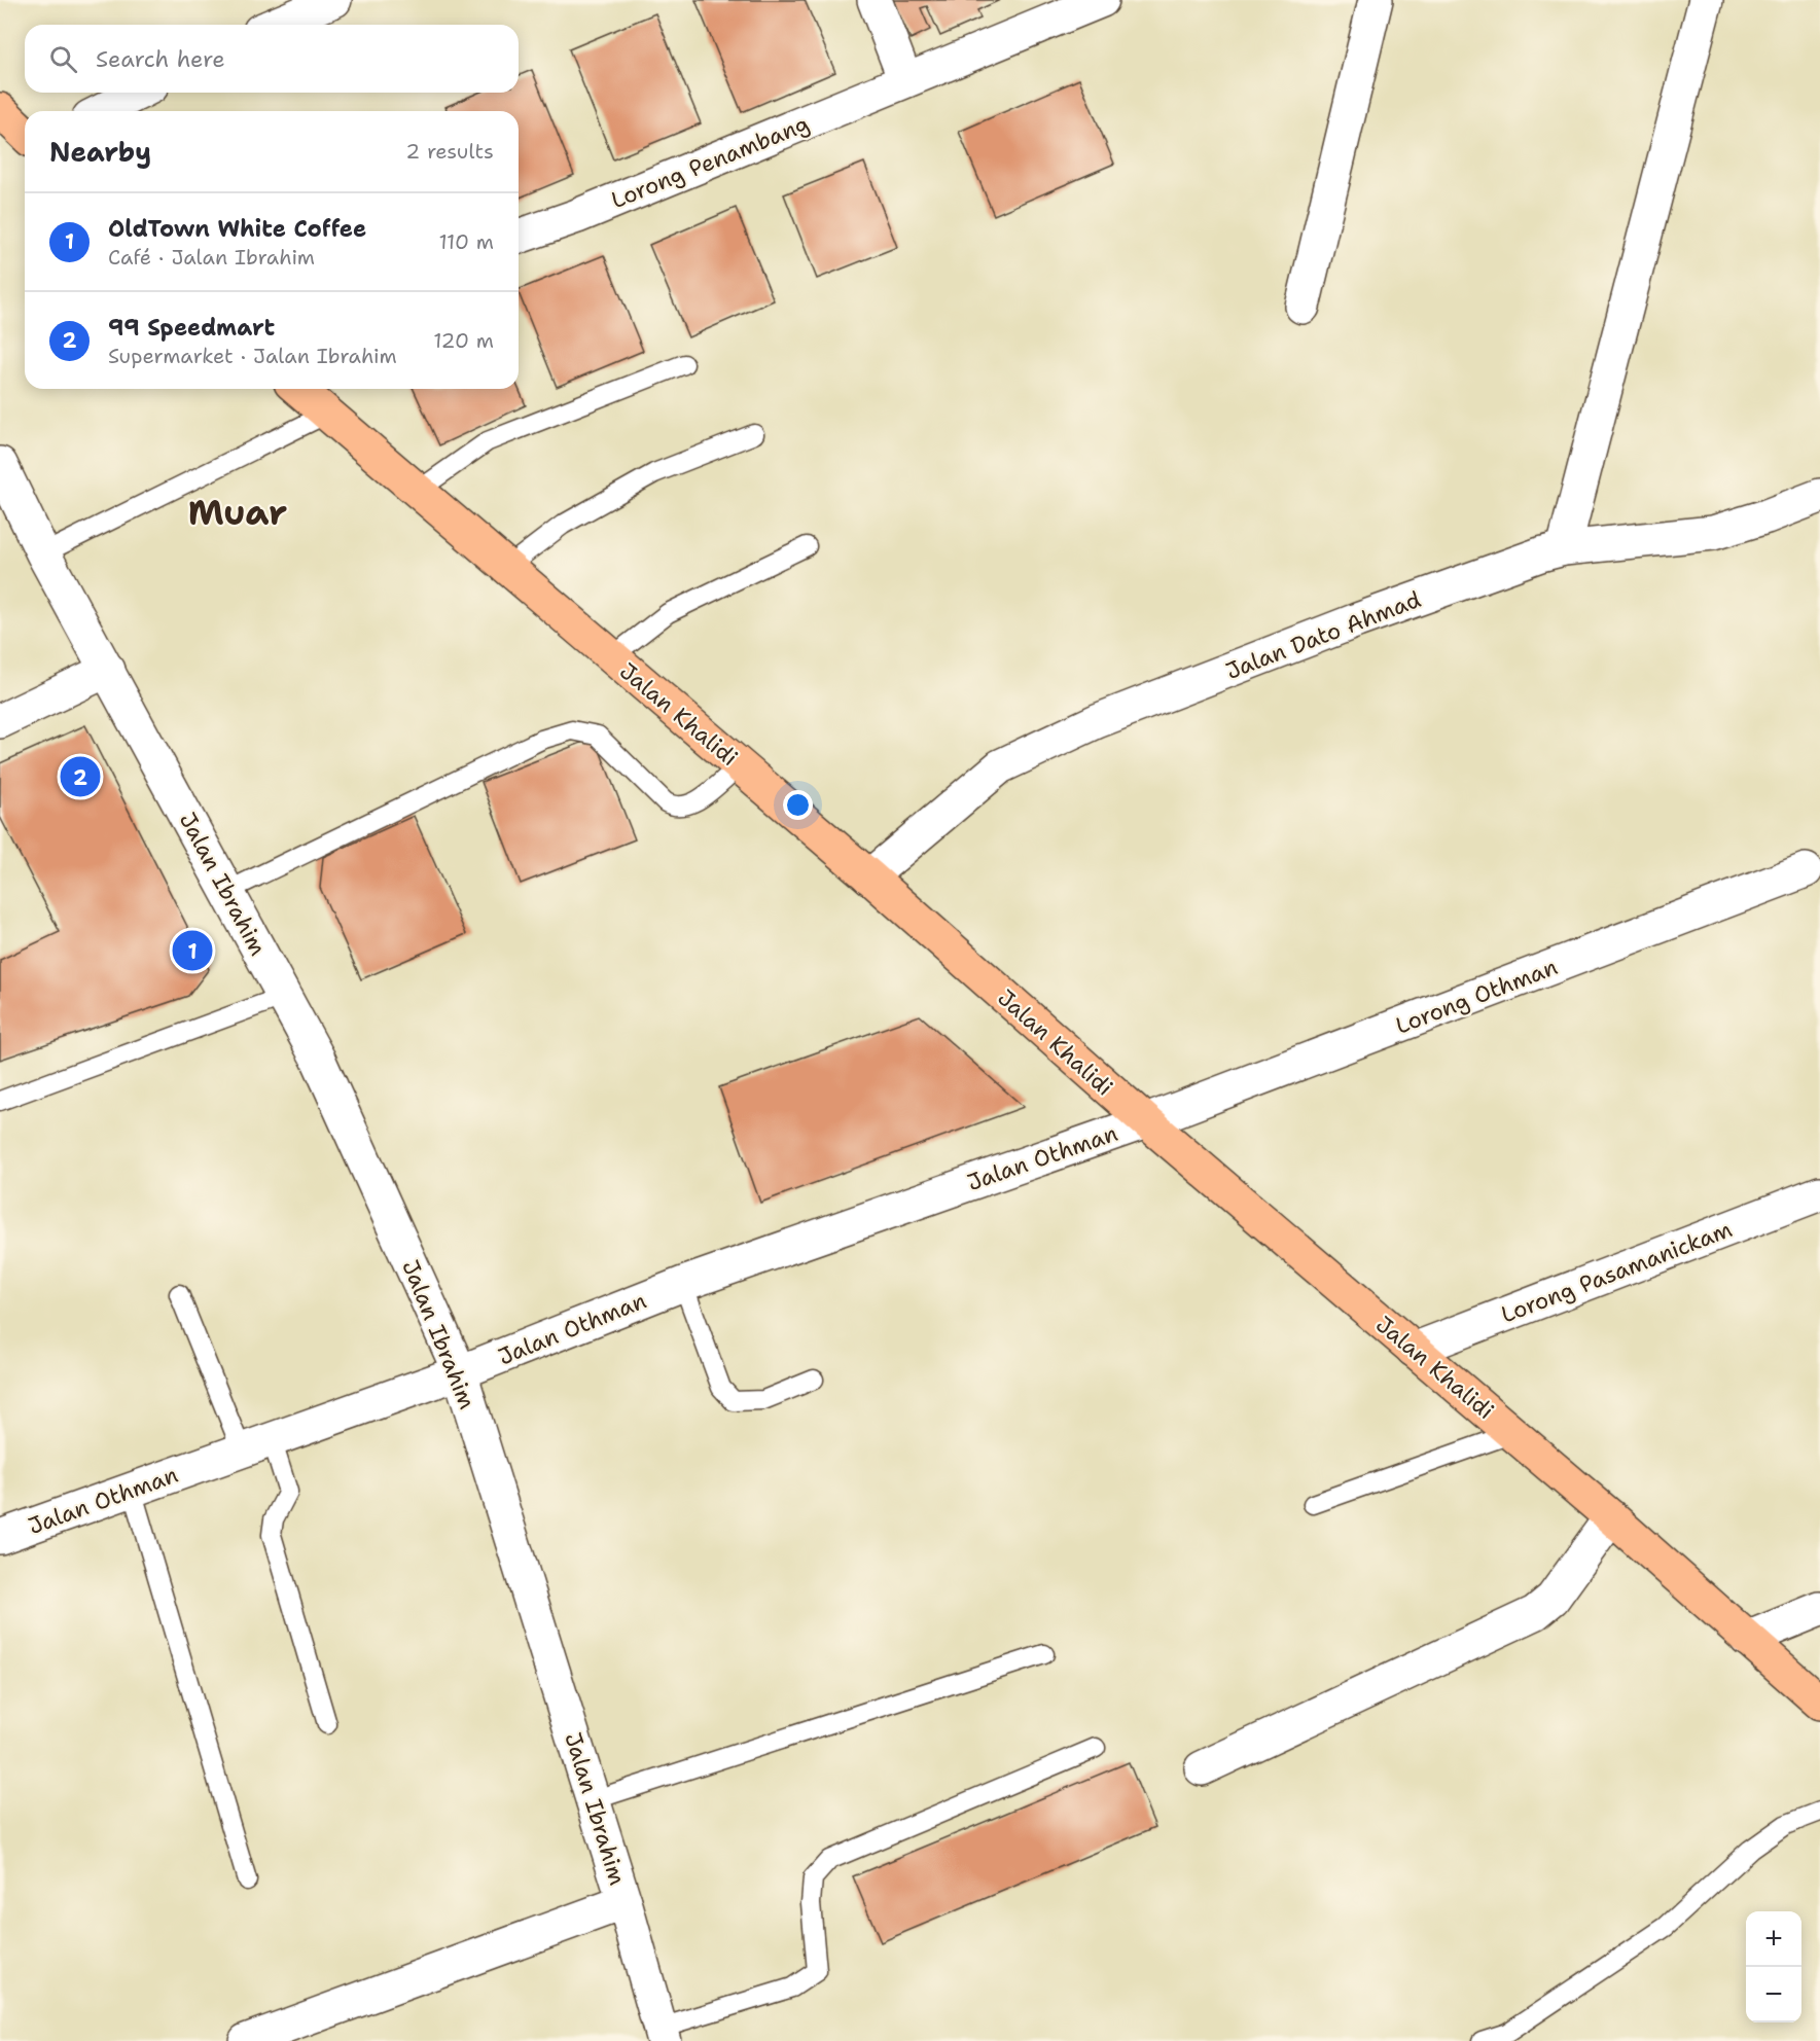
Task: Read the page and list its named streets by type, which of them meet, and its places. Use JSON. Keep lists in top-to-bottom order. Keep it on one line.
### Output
{"streets":{"main road":["Jalan Khalidi"],"street":["Lorong Penambang","Jalan Dato Ahmad","Jalan Ibrahim","Lorong Othman","Jalan Othman","Lorong Pasamanickam"]},"crossings":[["Jalan Dato Ahmad","Jalan Khalidi"],["Jalan Khalidi","Lorong Othman"],["Jalan Khalidi","Jalan Othman"],["Jalan Khalidi","Lorong Pasamanickam"],["Jalan Ibrahim","Jalan Othman"],["Lorong Othman","Jalan Othman"]],"districts":["Muar"],"page":{"search":"Search here","heading":["Nearby","2 results"],"list":[{"mark":"1","name":"OldTown White Coffee","note":"Café · Jalan Ibrahim","value":"110 m"},{"mark":"2","name":"99 Speedmart","note":"Supermarket · Jalan Ibrahim","value":"120 m"}],"pins":["2","1"],"map_buttons":["+","−"]}}
